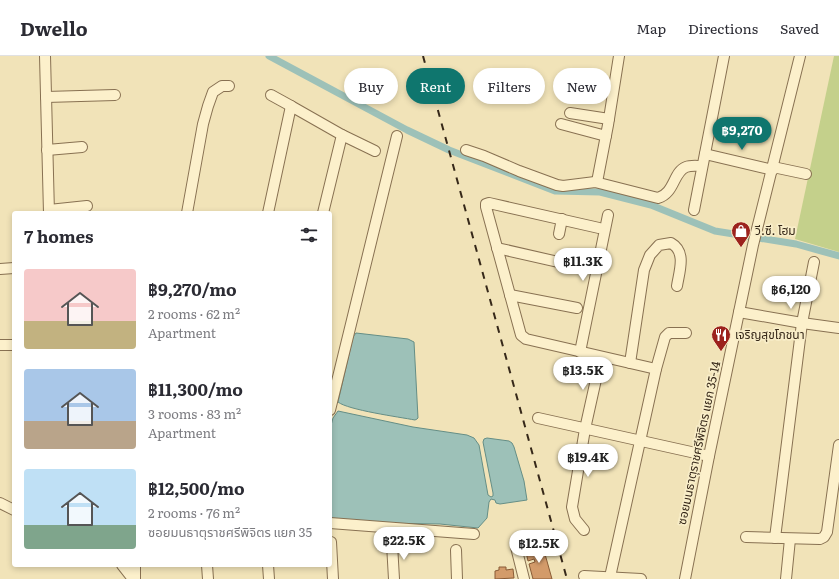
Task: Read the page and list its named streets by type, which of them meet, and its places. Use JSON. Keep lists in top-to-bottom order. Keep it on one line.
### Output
{"streets":{"street":["ซอยมนธาตุราชศรีพิจิตร แยก 35-14"]},"places":{"shop":["วี.ซี. โฮม"],"restaurant":["เจริญสุขโภชนา"]},"page":{"header":"Dwello","nav":["Map","Directions","Saved"],"chip":["Buy","Rent","Filters","New"],"price":["฿9,270","฿11.3K","฿6,120","฿13.5K","฿19.4K","฿22.5K","฿12.5K"],"heading":"7 homes","list":[{"name":"฿9,270/mo","note":"2 rooms · 62 m² · Apartment"},{"name":"฿11,300/mo","note":"3 rooms · 83 m² · Apartment"},{"name":"฿12,500/mo","note":"2 rooms · 76 m² · ซอยมนธาตุราชศรีพิจิตร แยก 35"}]}}
